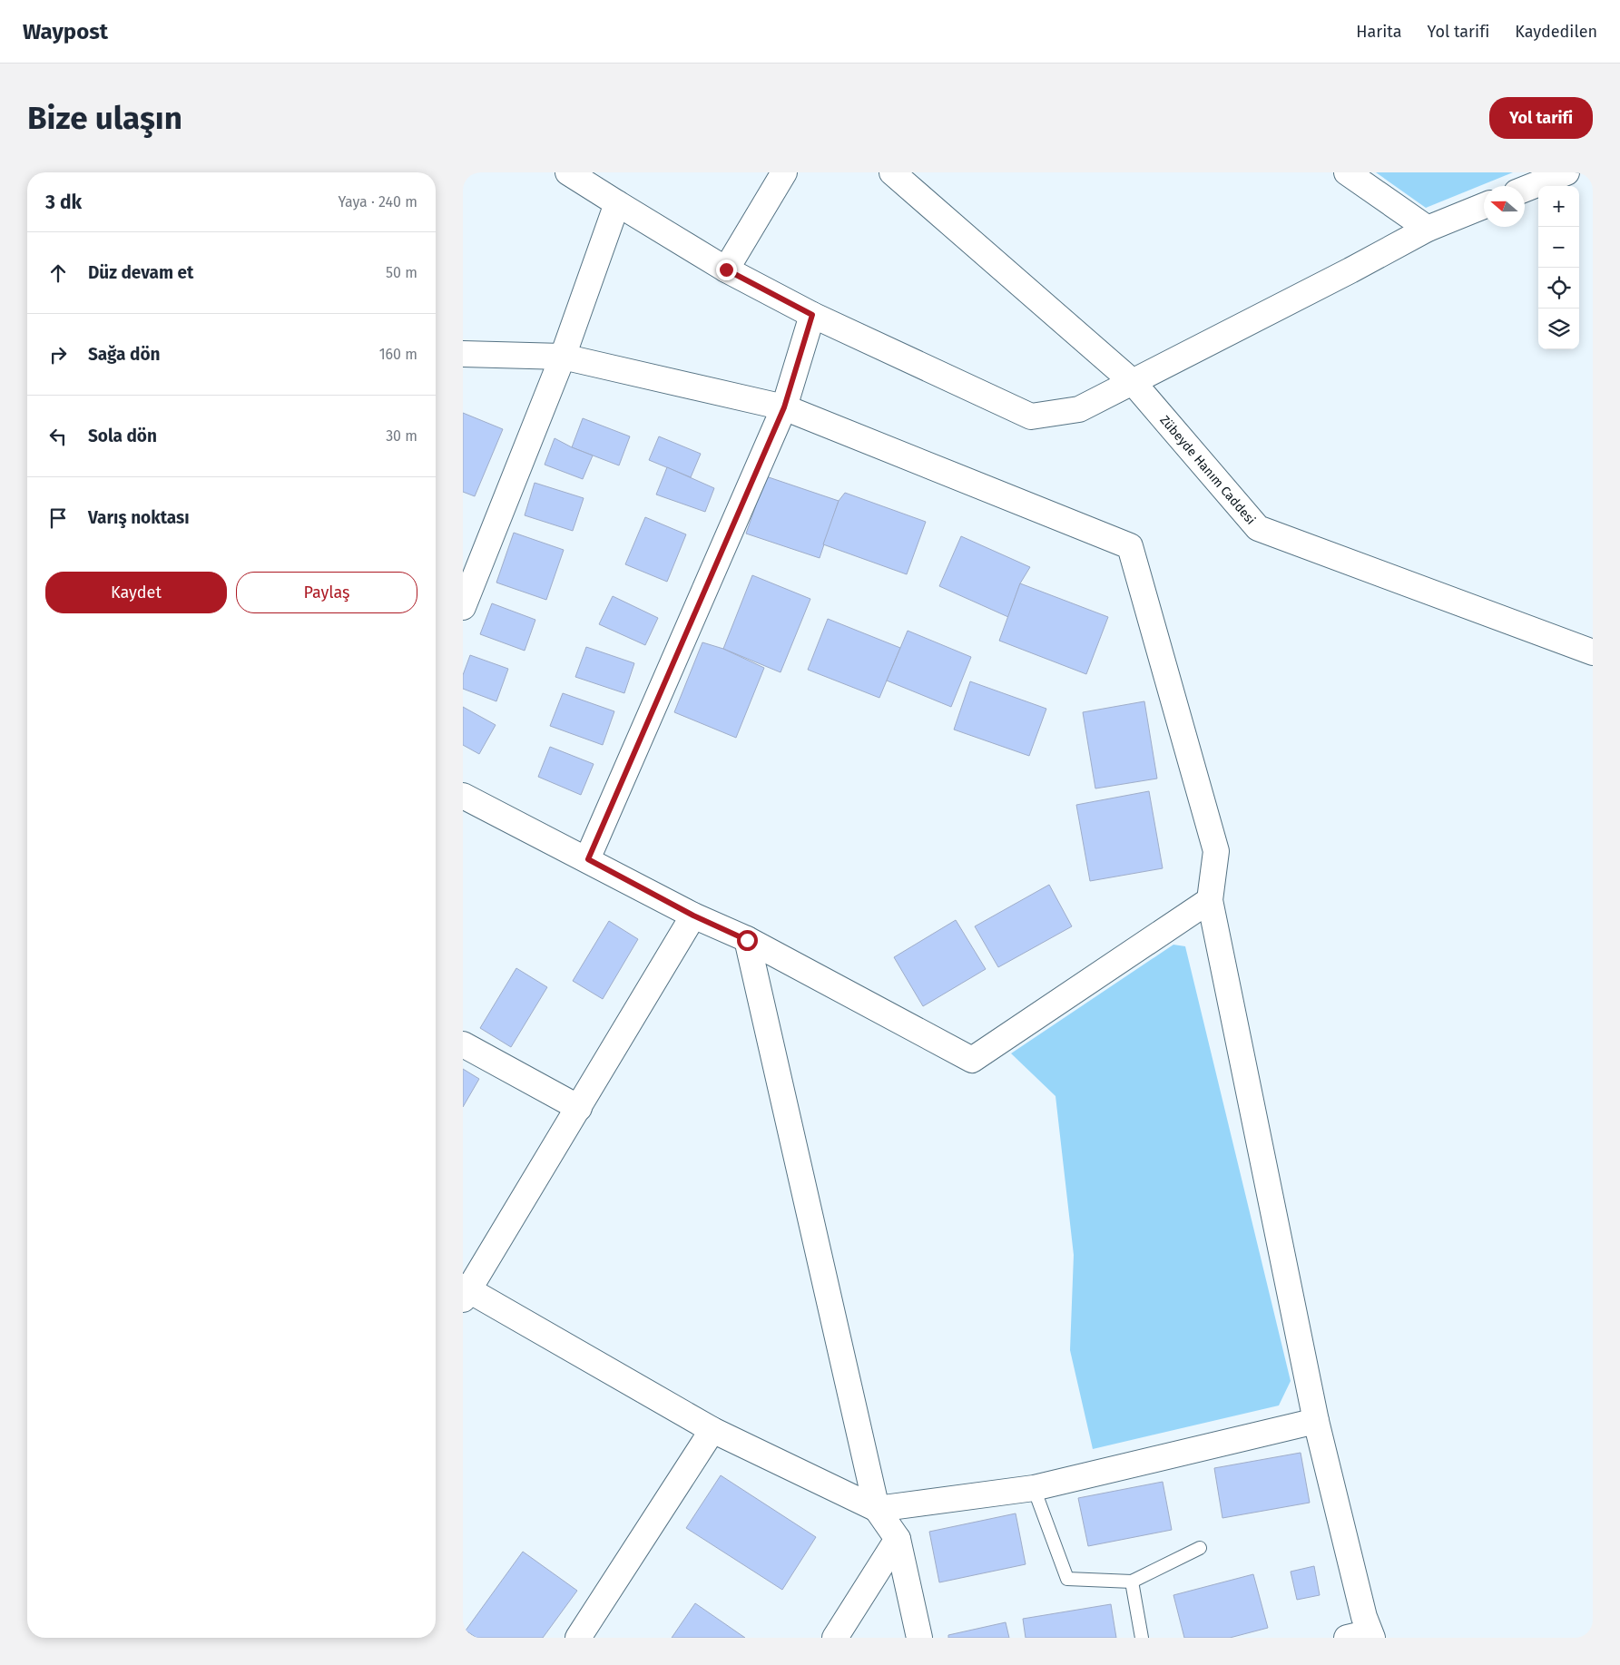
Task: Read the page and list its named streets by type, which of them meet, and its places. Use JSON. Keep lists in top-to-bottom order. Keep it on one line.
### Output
{"streets":{"street":["Zübeyde Hanım Caddesi"]},"north":"left","page":{"header":"Waypost","nav":["Harita","Yol tarifi","Kaydedilen"],"buttons":["Yol tarifi",["Kaydet","Paylaş"]],"title":"Bize ulaşın","heading":["3 dk","Yaya · 240 m"],"map_buttons":["+","−"],"list":[["Düz devam et","50 m"],["Sağa dön","160 m"],["Sola dön","30 m"],"Varış noktası"]}}
